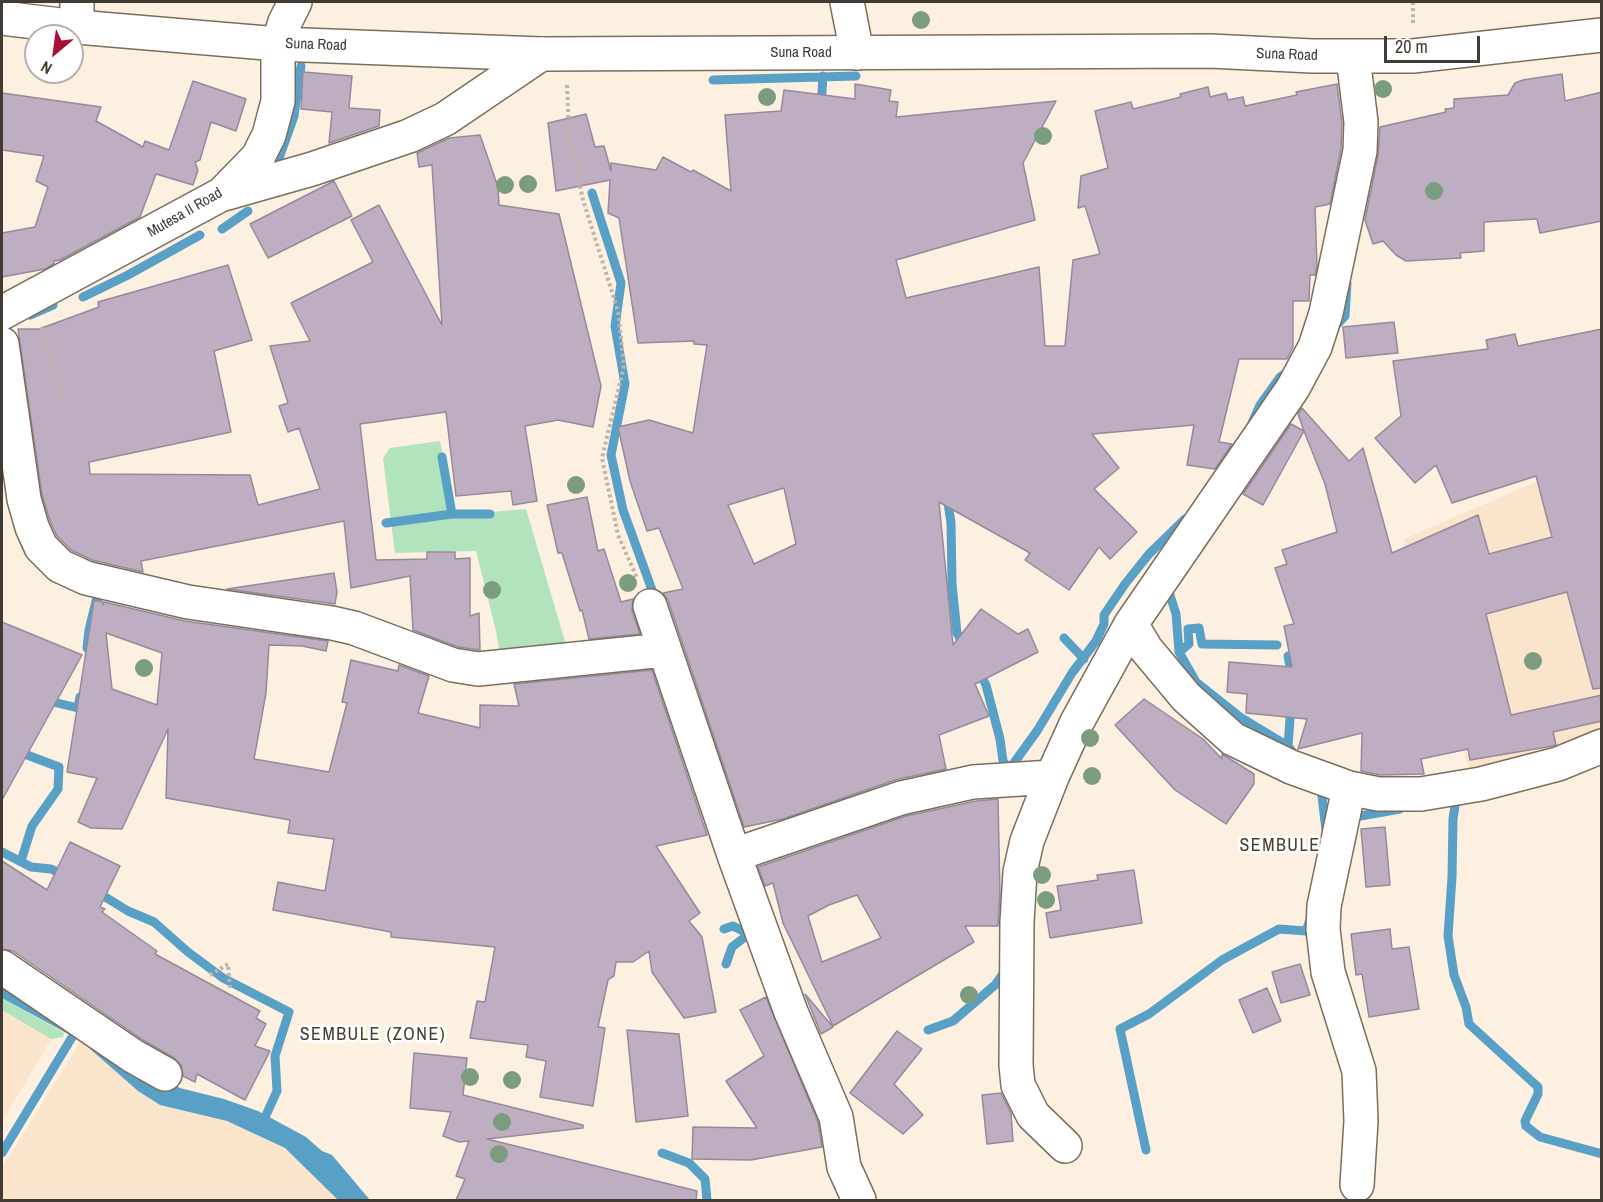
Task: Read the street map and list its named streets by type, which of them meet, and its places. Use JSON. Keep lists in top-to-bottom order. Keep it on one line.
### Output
{"streets":{"street":["Suna Road","Mutesa II Road"]},"crossings":[["Suna Road","Mutesa II Road"]],"districts":["SEMBULE","SEMBULE (ZONE)"],"scale_bar":"20 m","north":"bottom left"}
